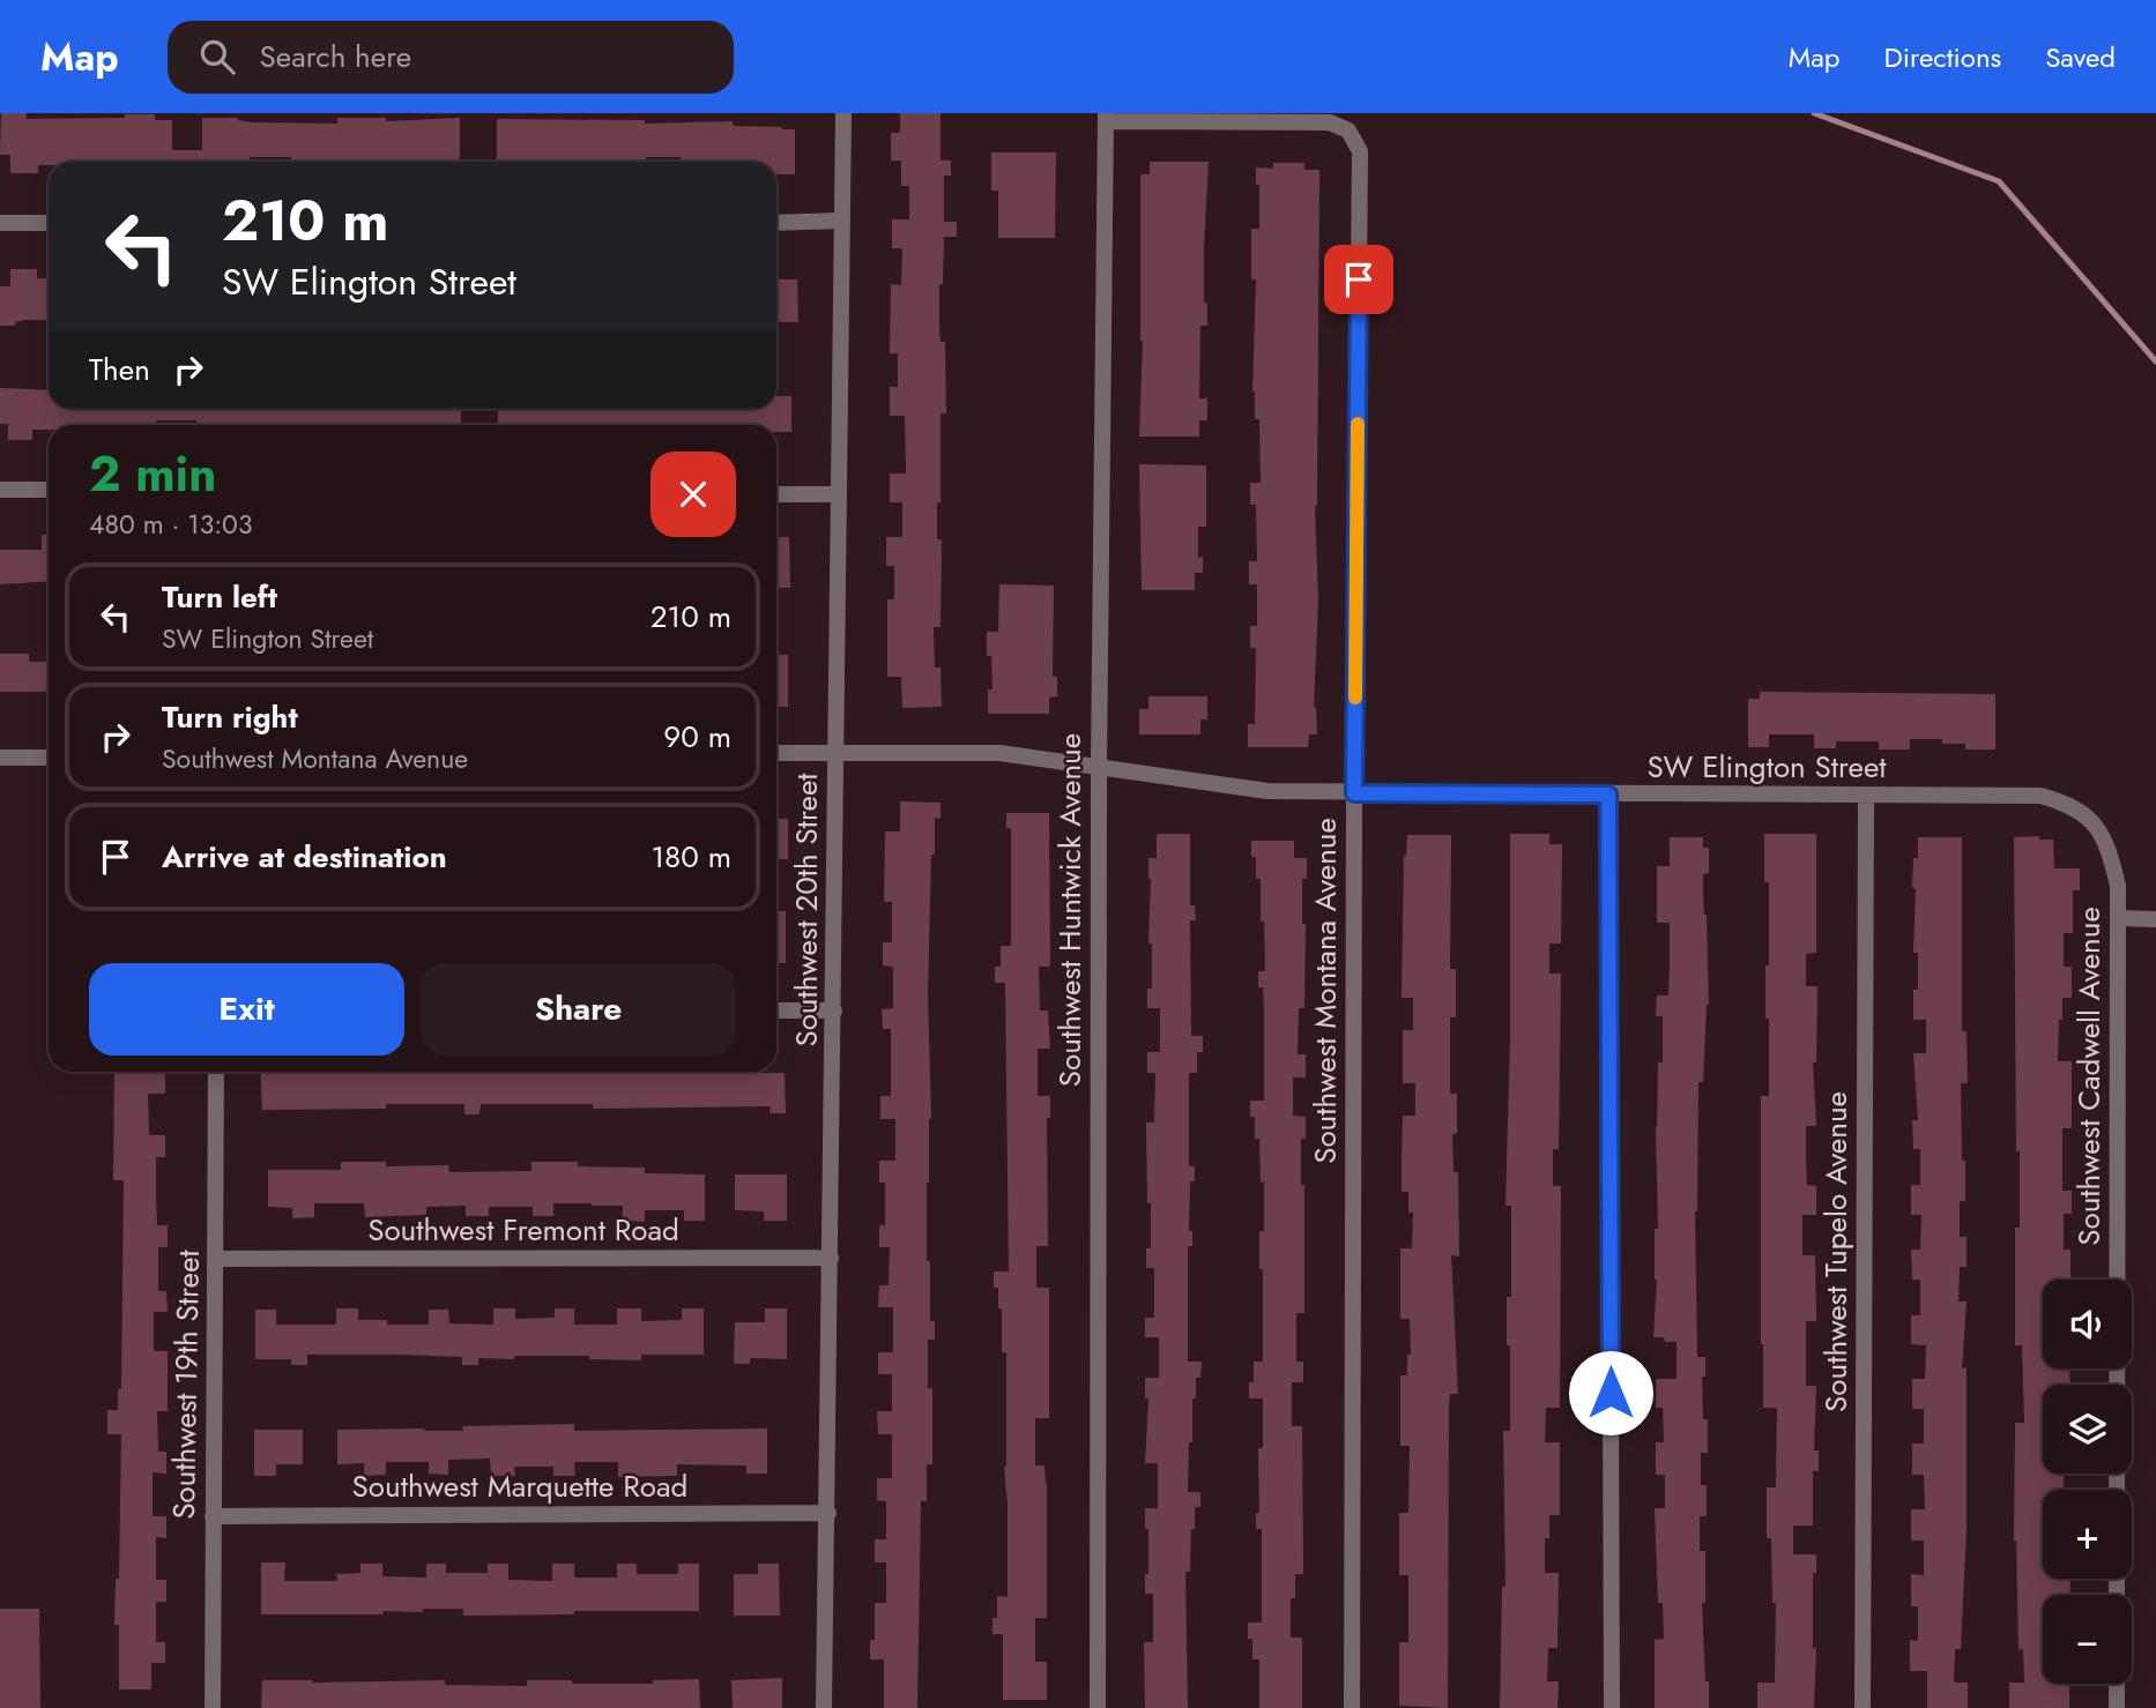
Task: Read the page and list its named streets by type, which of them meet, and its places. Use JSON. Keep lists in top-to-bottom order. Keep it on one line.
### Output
{"streets":{"street":["SW Elington Street","Southwest 20th Street","Southwest Huntwick Avenue","Southwest Montana Avenue","Southwest Cadwell Avenue","Southwest Fremont Road","Southwest Tupelo Avenue","Southwest 19th Street","Southwest Marquette Road"]},"crossings":[["SW Elington Street","Southwest 20th Street"],["SW Elington Street","Southwest Huntwick Avenue"],["SW Elington Street","Southwest Montana Avenue"],["SW Elington Street","Southwest Cadwell Avenue"],["SW Elington Street","Southwest Tupelo Avenue"],["Southwest 20th Street","Southwest Fremont Road"],["Southwest 20th Street","Southwest Marquette Road"],["Southwest Huntwick Avenue","Southwest Montana Avenue"],["Southwest Fremont Road","Southwest 19th Street"],["Southwest 19th Street","Southwest Marquette Road"]],"page":{"header":"Map","search":"Search here","nav":["Map","Directions","Saved"],"turn":["210 m","SW Elington Street"],"then":"Then","heading":["2 min","480 m · 13:03"],"list":[{"name":"Turn left","note":"SW Elington Street","value":"210 m"},{"name":"Turn right","note":"Southwest Montana Avenue","value":"90 m"},{"name":"Arrive at destination","value":"180 m"}],"buttons":["Exit","Share"],"map_buttons":["+","−"]}}
